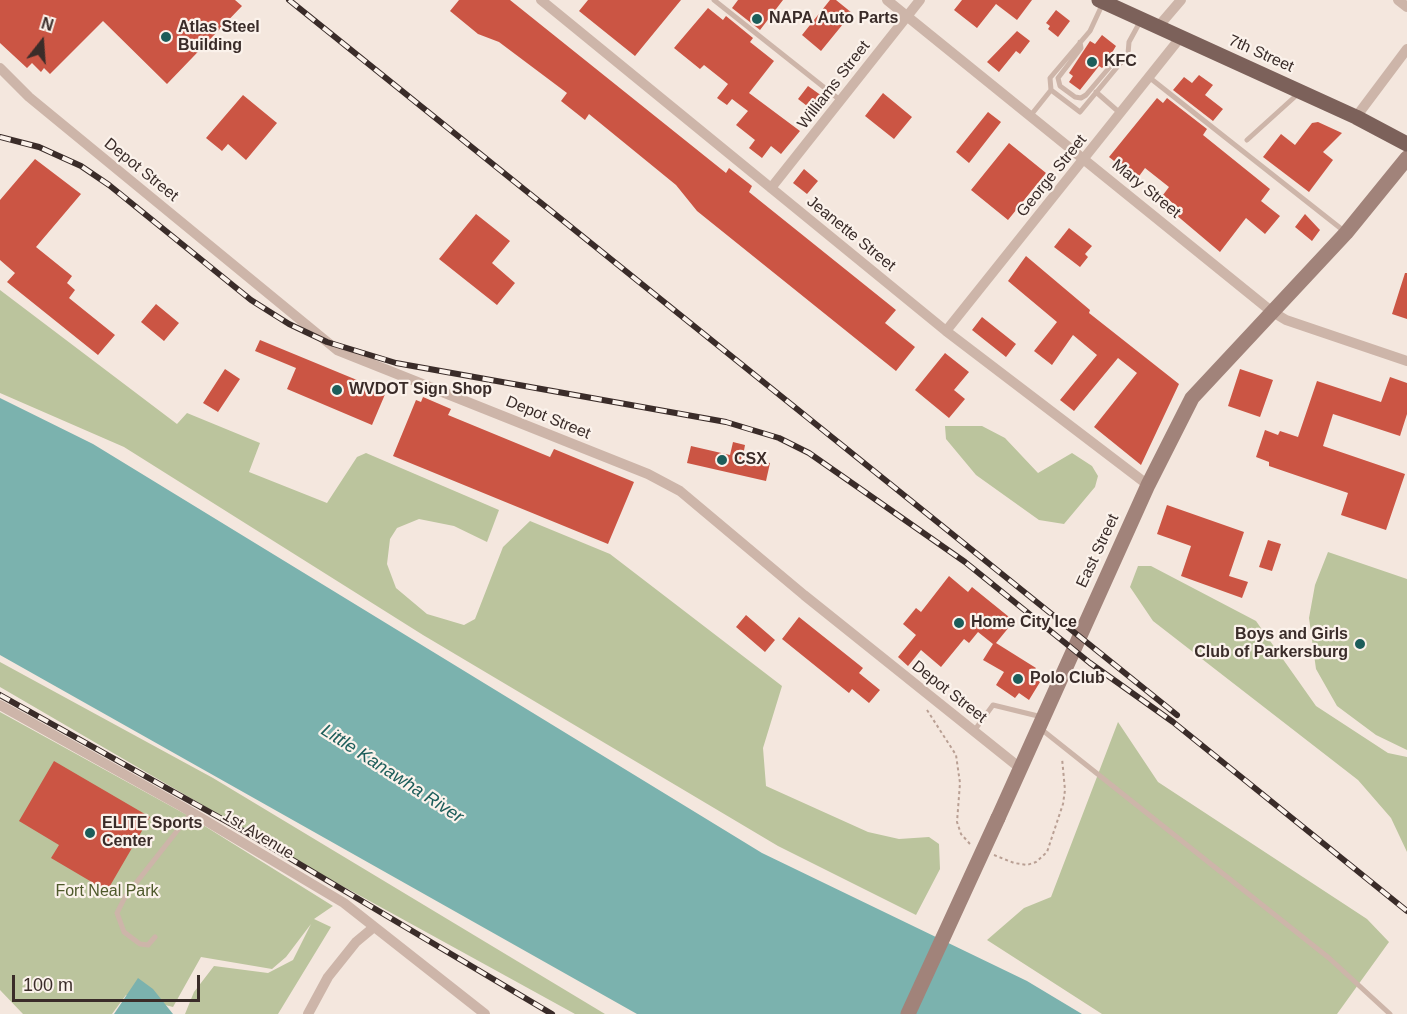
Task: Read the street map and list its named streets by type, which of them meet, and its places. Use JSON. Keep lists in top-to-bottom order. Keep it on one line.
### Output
{"streets":{"main road":["7th Street","East Street"],"street":["Williams Street","Depot Street","George Street","Mary Street","Jeanette Street","1st Avenue"]},"crossings":[["7th Street","George Street"],["Williams Street","Mary Street"],["Williams Street","Jeanette Street"],["Depot Street","East Street"],["George Street","Mary Street"],["George Street","Jeanette Street"],["Mary Street","East Street"],["Jeanette Street","East Street"]],"water":["Little Kanawha River"],"parks":["Fort Neal Park"],"places":["NAPA Auto Parts","Atlas Steel Building","KFC","WVDOT Sign Shop","CSX","Home City Ice","Boys and Girls Club of Parkersburg","Polo Club","ELITE Sports Center"],"scale_bar":"100 m","north":"top"}
